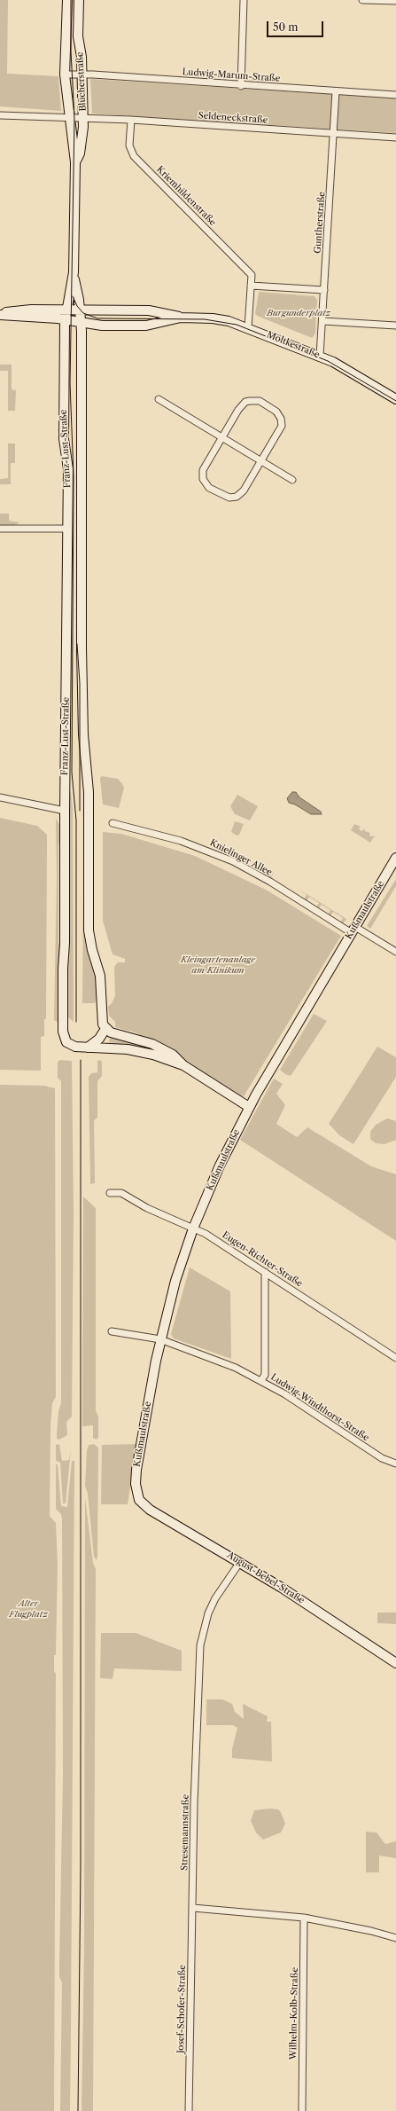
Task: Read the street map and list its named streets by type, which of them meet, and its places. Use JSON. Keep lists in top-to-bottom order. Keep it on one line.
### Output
{"streets":{"street":["Ludwig-Marum-Straße","Blücherstraße","Seldeneckstraße","Kriemhildenstraße","Guntherstraße","Moltkestraße","Franz-Lust-Straße","Knielinger Allee","Kußmaulstraße","Eugen-Richter-Straße","Ludwig-Windthorst-Straße","August-Bebel-Straße","Stresemannstraße","Josef-Schofer-Straße","Wilhelm-Kolb-Straße"]},"crossings":[["Ludwig-Marum-Straße","Blücherstraße"],["Ludwig-Marum-Straße","Guntherstraße"],["Blücherstraße","Seldeneckstraße"],["Blücherstraße","Moltkestraße"],["Blücherstraße","Franz-Lust-Straße"],["Seldeneckstraße","Kriemhildenstraße"],["Seldeneckstraße","Guntherstraße"],["Guntherstraße","Moltkestraße"],["Moltkestraße","Franz-Lust-Straße"],["Franz-Lust-Straße","Kußmaulstraße"],["Knielinger Allee","Kußmaulstraße"],["Kußmaulstraße","Eugen-Richter-Straße"],["Kußmaulstraße","Ludwig-Windthorst-Straße"],["Kußmaulstraße","August-Bebel-Straße"],["August-Bebel-Straße","Stresemannstraße"],["Stresemannstraße","Josef-Schofer-Straße"]],"parks":["Burgunderplatz","Kleingartenanlage am Klinikum","Alter Flugplatz"],"scale_bar":"50 m"}
